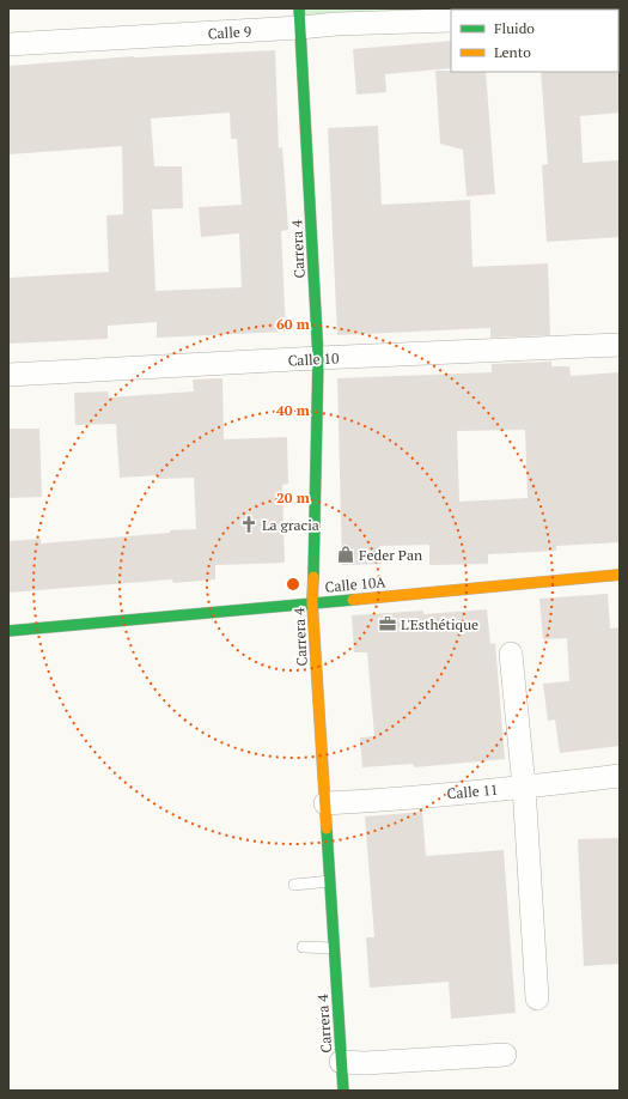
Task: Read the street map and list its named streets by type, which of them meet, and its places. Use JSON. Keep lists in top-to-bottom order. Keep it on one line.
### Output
{"streets":{"street":["Calle 9","Carrera 4","Calle 10","Calle 10A","Calle 11"]},"crossings":[["Calle 9","Carrera 4"],["Carrera 4","Calle 10"],["Carrera 4","Calle 10A"],["Carrera 4","Calle 11"]],"places":{"church":["La gracia"],"shop":["Feder Pan"],"office":["L'Esthétique"]},"legend":["Fluido","Lento"],"rings":["60 m","40 m","20 m"]}
